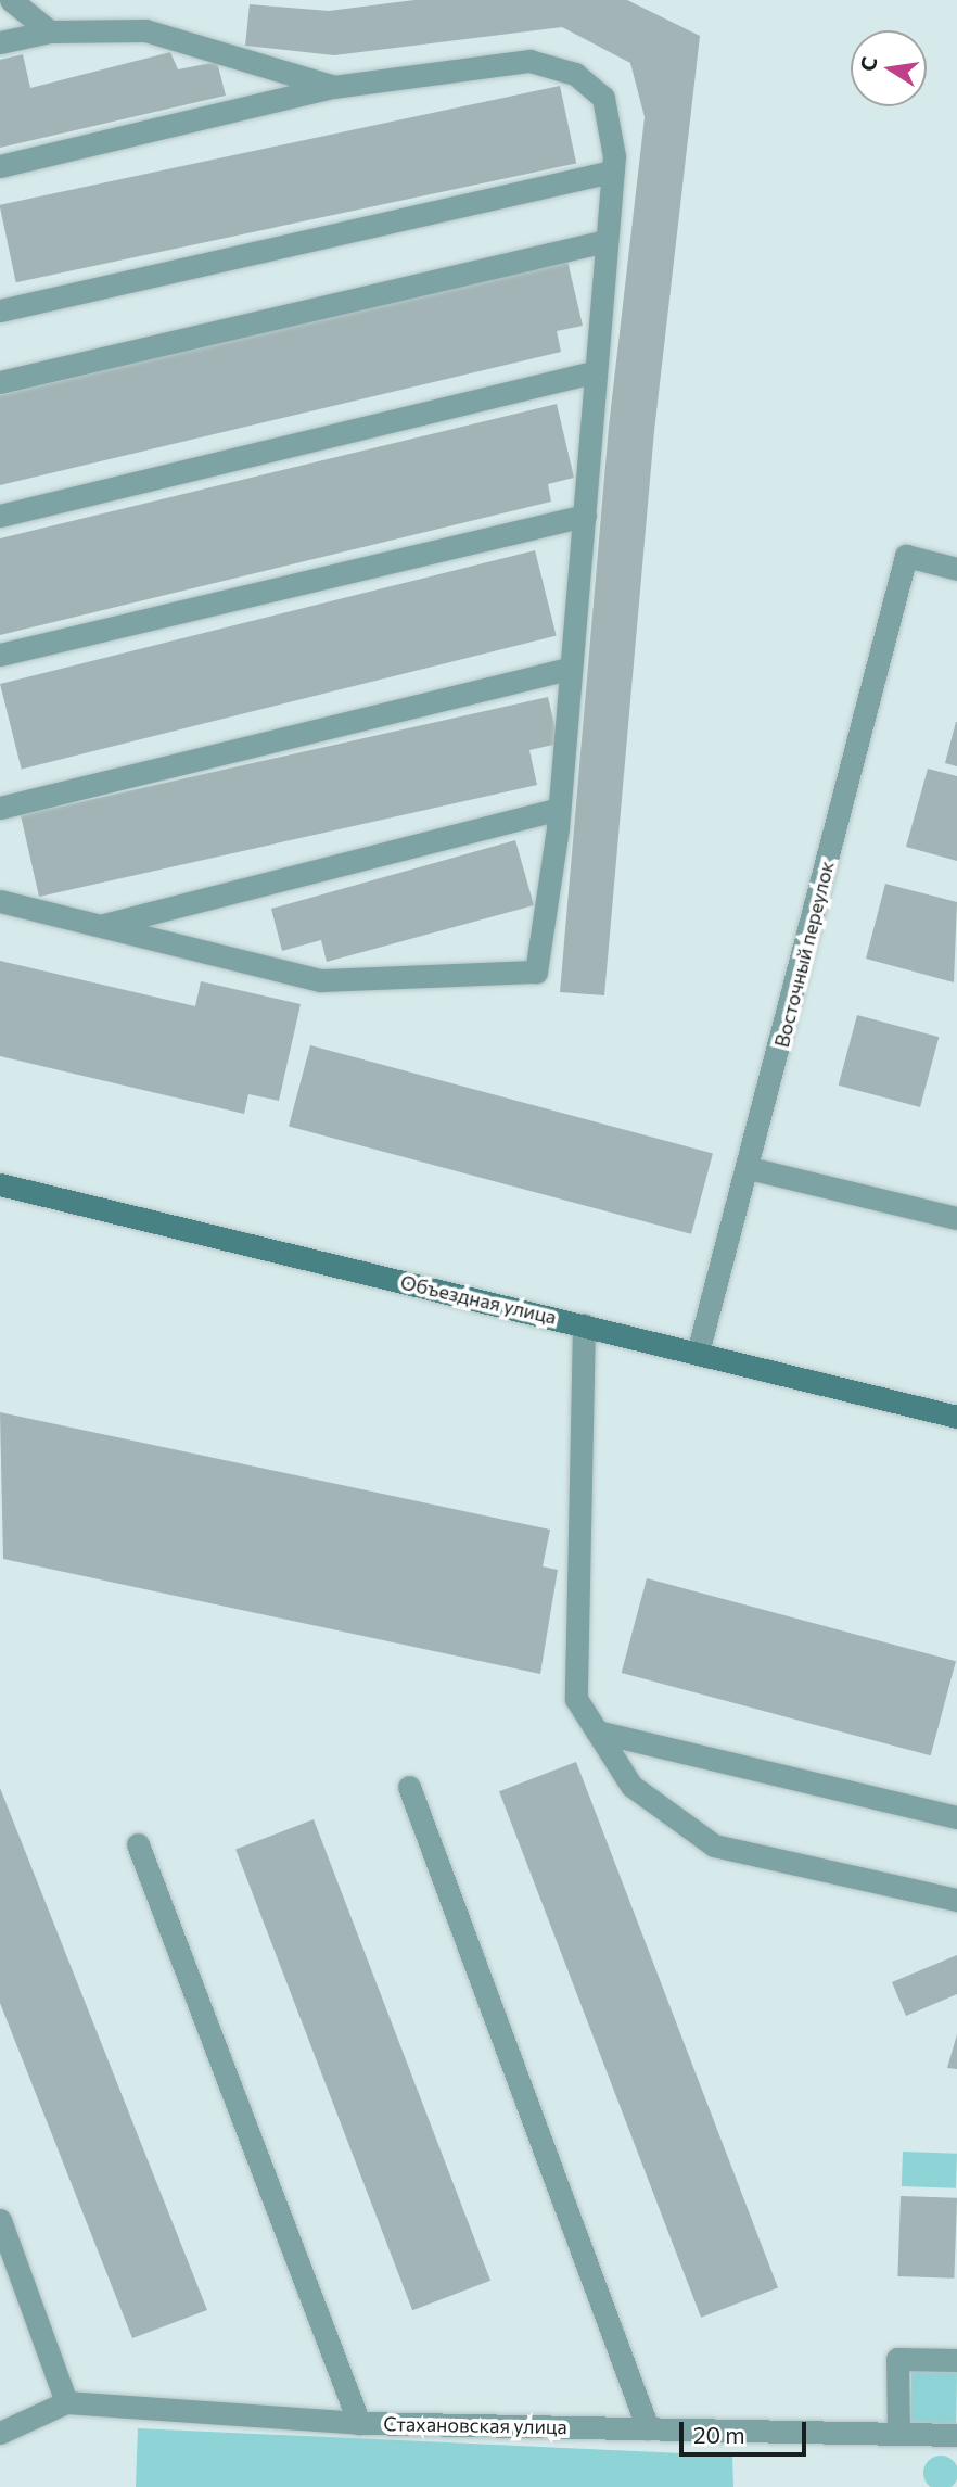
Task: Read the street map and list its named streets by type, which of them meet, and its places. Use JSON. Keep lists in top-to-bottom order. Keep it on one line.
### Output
{"streets":{"main road":["Объездная улица"],"street":["Восточный переулок","Стахановская улица"]},"crossings":[["Восточный переулок","Объездная улица"]],"scale_bar":"20 m","north":"left"}
